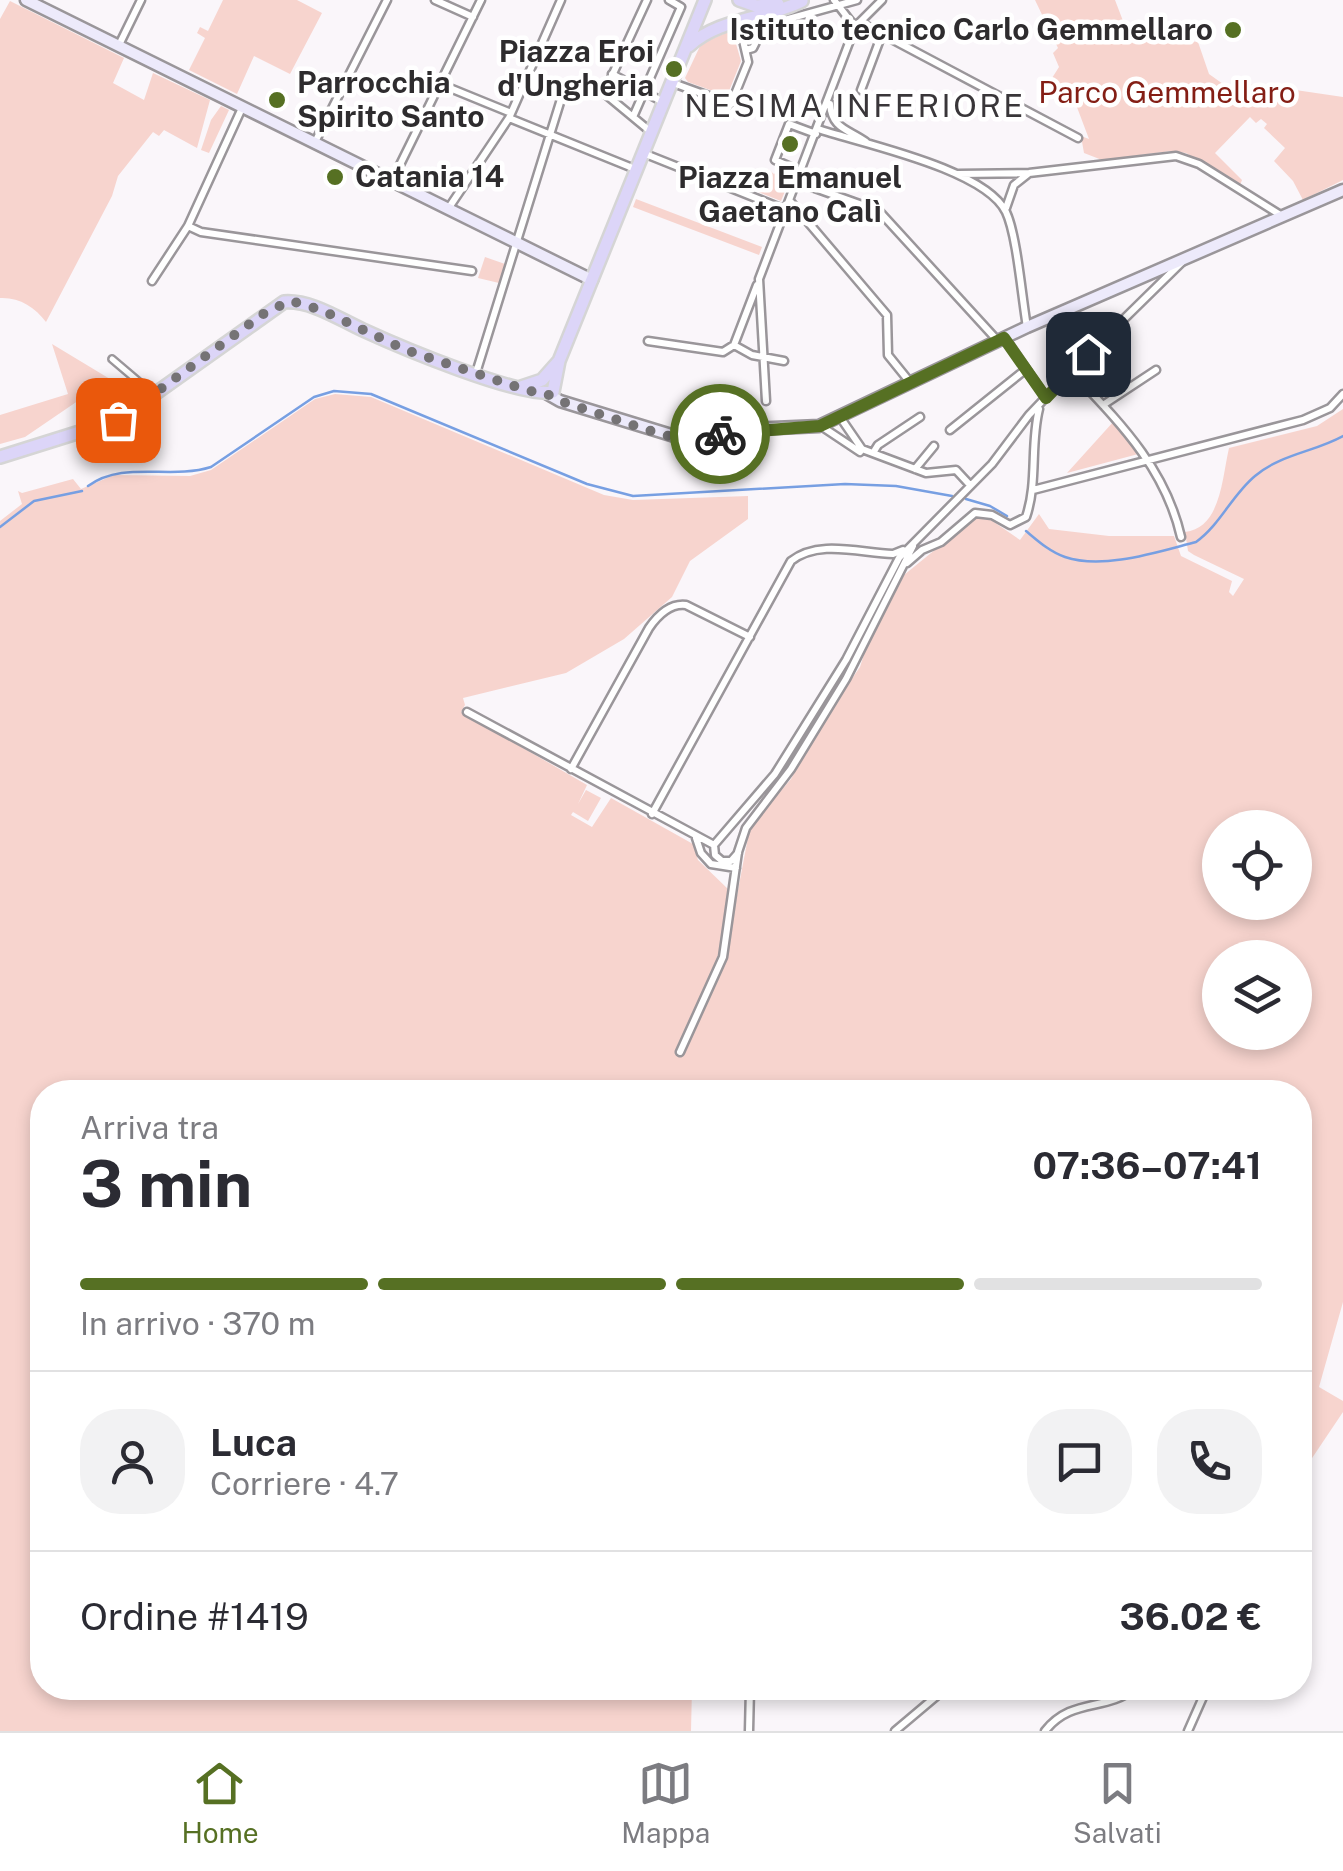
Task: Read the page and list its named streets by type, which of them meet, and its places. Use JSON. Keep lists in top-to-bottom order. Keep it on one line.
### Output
{"districts":["NESIMA INFERIORE"],"parks":["Parco Gemmellaro"],"places":["Istituto tecnico Carlo Gemmellaro","Piazza Eroi d'Ungheria","Parrocchia Spirito Santo","Piazza Emanuel Gaetano Calì","Catania 14"],"page":{"heading":["3 min","Arriva tra","07:36–07:41"],"panel":["Luca","Corriere · 4.7","Ordine #1419","36.02 €"],"bar":"In arrivo · 370 m","tabs":["Home","Mappa","Salvati"]}}
